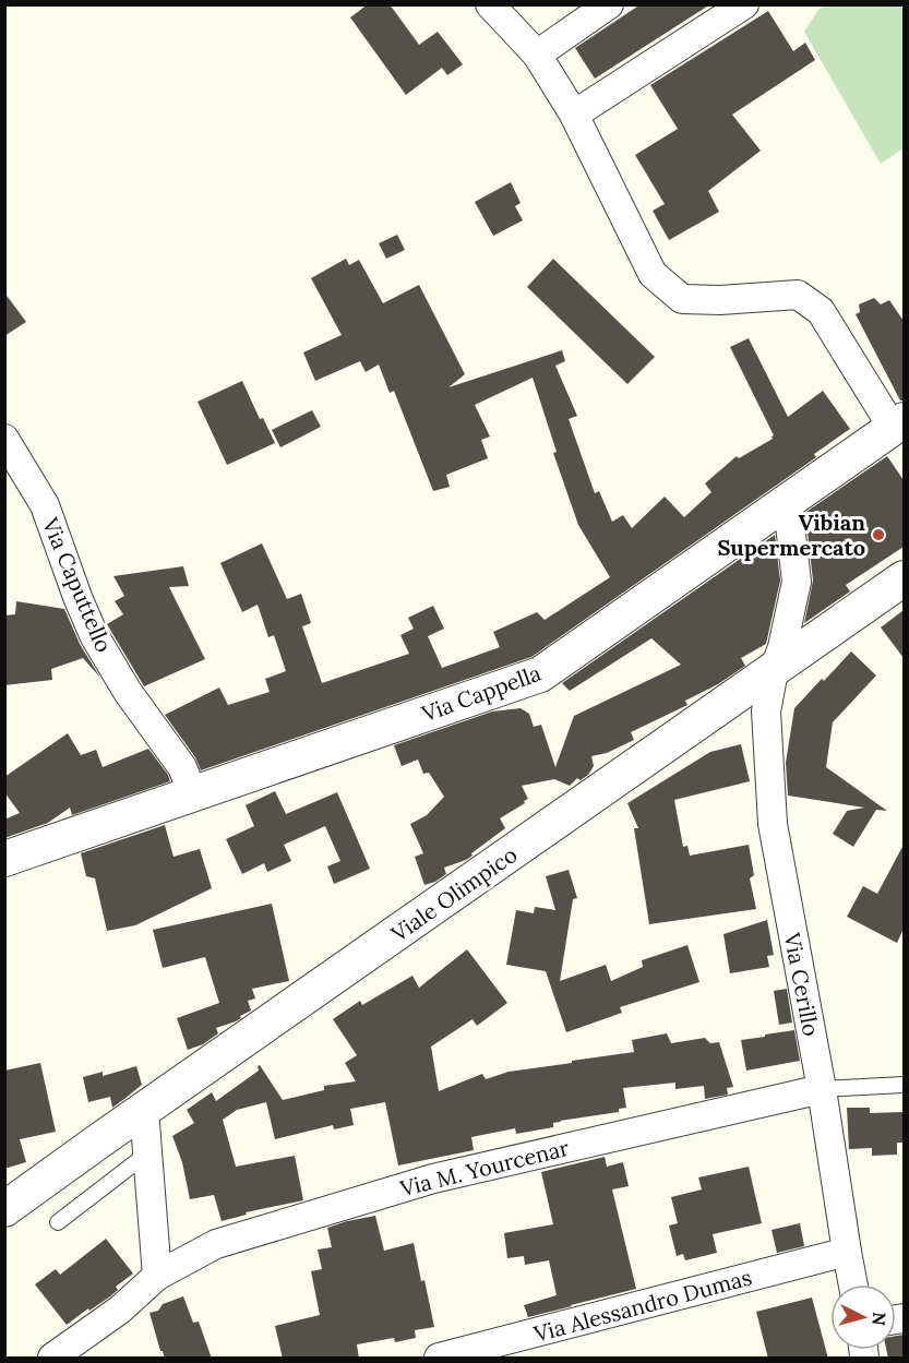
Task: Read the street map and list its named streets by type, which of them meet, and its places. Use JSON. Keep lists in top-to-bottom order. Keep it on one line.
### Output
{"streets":{"street":["Via Caputtello","Via Cappella","Viale Olimpico","Via Cerillo","Via M. Yourcenar","Via Alessandro Dumas"]},"crossings":[["Via Caputtello","Via Cappella"],["Via Cappella","Via Cerillo"],["Viale Olimpico","Via Cerillo"],["Via Cerillo","Via M. Yourcenar"],["Via Cerillo","Via Alessandro Dumas"]],"places":["Vibian Supermercato"],"north":"right"}
